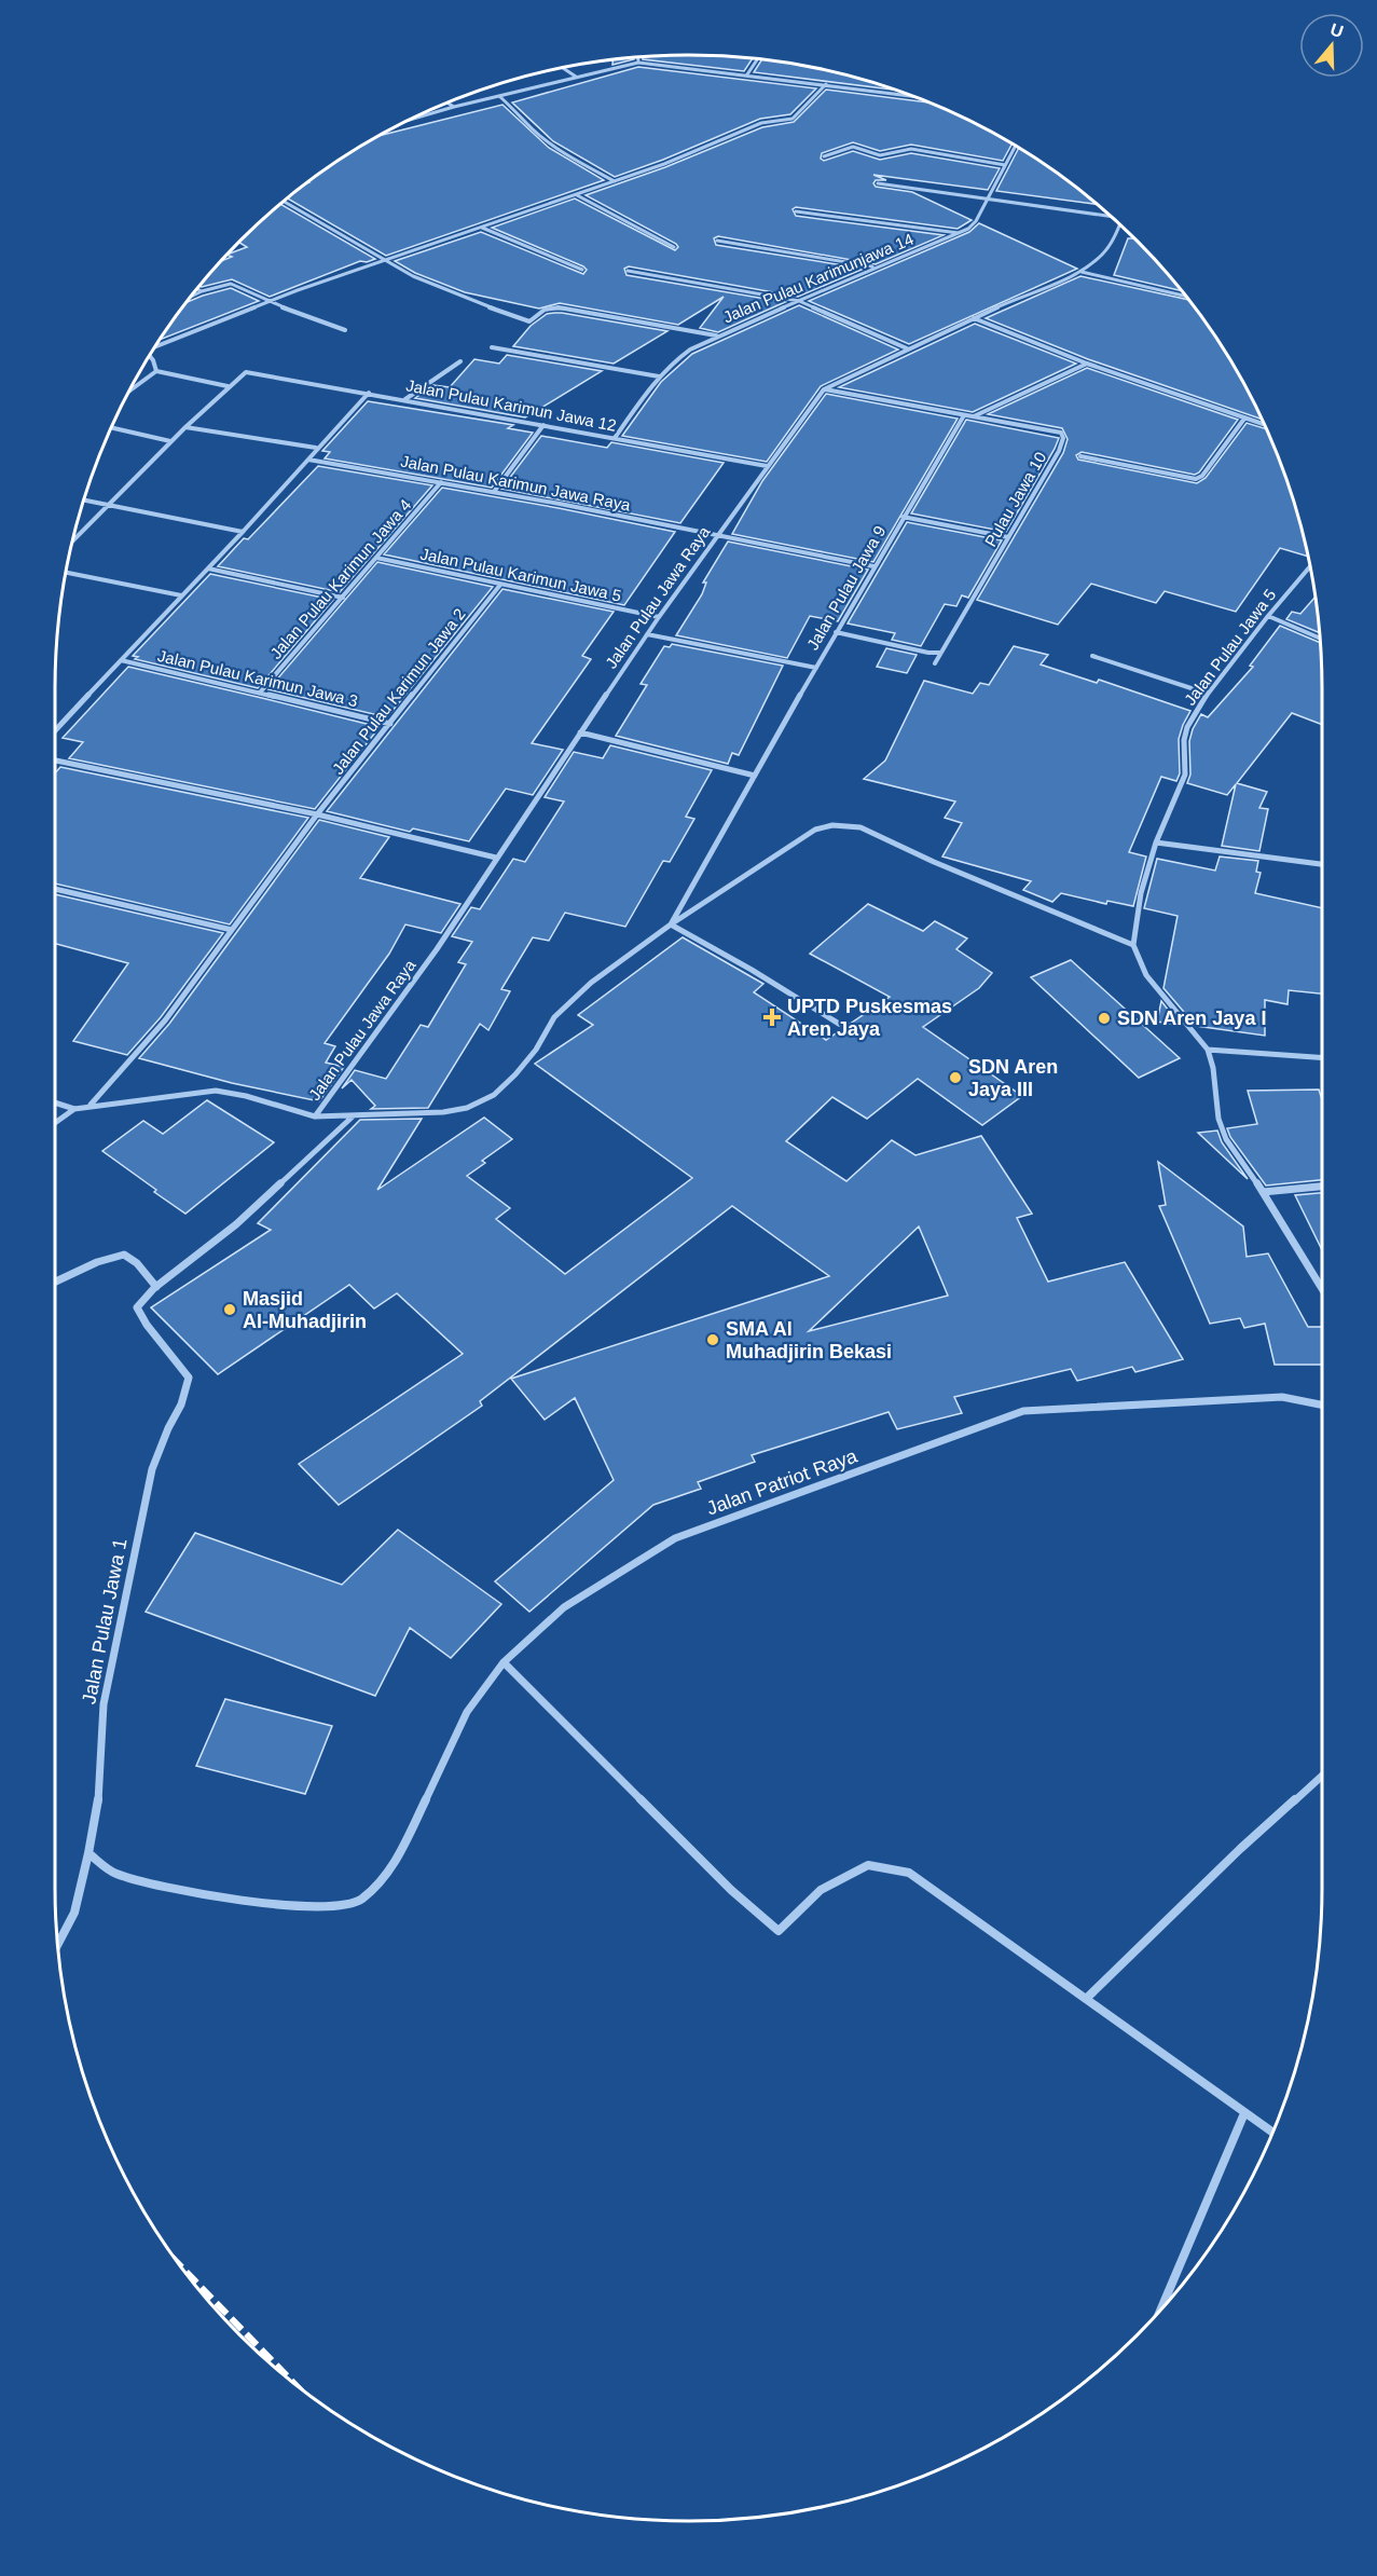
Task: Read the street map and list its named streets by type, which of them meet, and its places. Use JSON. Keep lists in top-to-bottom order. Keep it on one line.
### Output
{"streets":{"street":["Jalan Pulau Karimunjawa 14","Jalan Pulau Karimun Jawa 12","Jalan Pulau Karimun Jawa Raya","Pulau Jawa 10","Jalan Pulau Karimun Jawa 5","Jalan Pulau Karimun Jawa 4","Jalan Pulau Jawa 9","Jalan Pulau Jawa Raya","Jalan Pulau Jawa 5","Jalan Pulau Karimun Jawa 3","Jalan Pulau Karimun Jawa 2","Jalan Patriot Raya","Jalan Pulau Jawa 1"]},"crossings":[["Jalan Pulau Karimunjawa 14","Jalan Pulau Karimun Jawa 12"],["Jalan Pulau Karimun Jawa 12","Jalan Pulau Jawa Raya"],["Jalan Pulau Karimun Jawa Raya","Jalan Pulau Karimun Jawa 4"],["Jalan Pulau Karimun Jawa Raya","Jalan Pulau Jawa 9"],["Jalan Pulau Karimun Jawa Raya","Jalan Pulau Jawa Raya"],["Pulau Jawa 10","Jalan Pulau Jawa 9"],["Pulau Jawa 10","Jalan Pulau Jawa Raya"],["Jalan Pulau Karimun Jawa 5","Jalan Pulau Karimun Jawa 4"],["Jalan Pulau Karimun Jawa 5","Jalan Pulau Jawa Raya"],["Jalan Pulau Karimun Jawa 5","Jalan Pulau Karimun Jawa 2"],["Jalan Pulau Karimun Jawa 4","Jalan Pulau Karimun Jawa 3"],["Jalan Pulau Karimun Jawa 3","Jalan Pulau Karimun Jawa 2"],["Jalan Patriot Raya","Jalan Pulau Jawa 1"]],"places":{"health":["UPTD Puskesmas Aren Jaya"],"other":["SDN Aren Jaya I","SDN Aren Jaya III","Masjid Al-Muhadjirin","SMA Al Muhadjirin Bekasi"]},"north":"top"}
